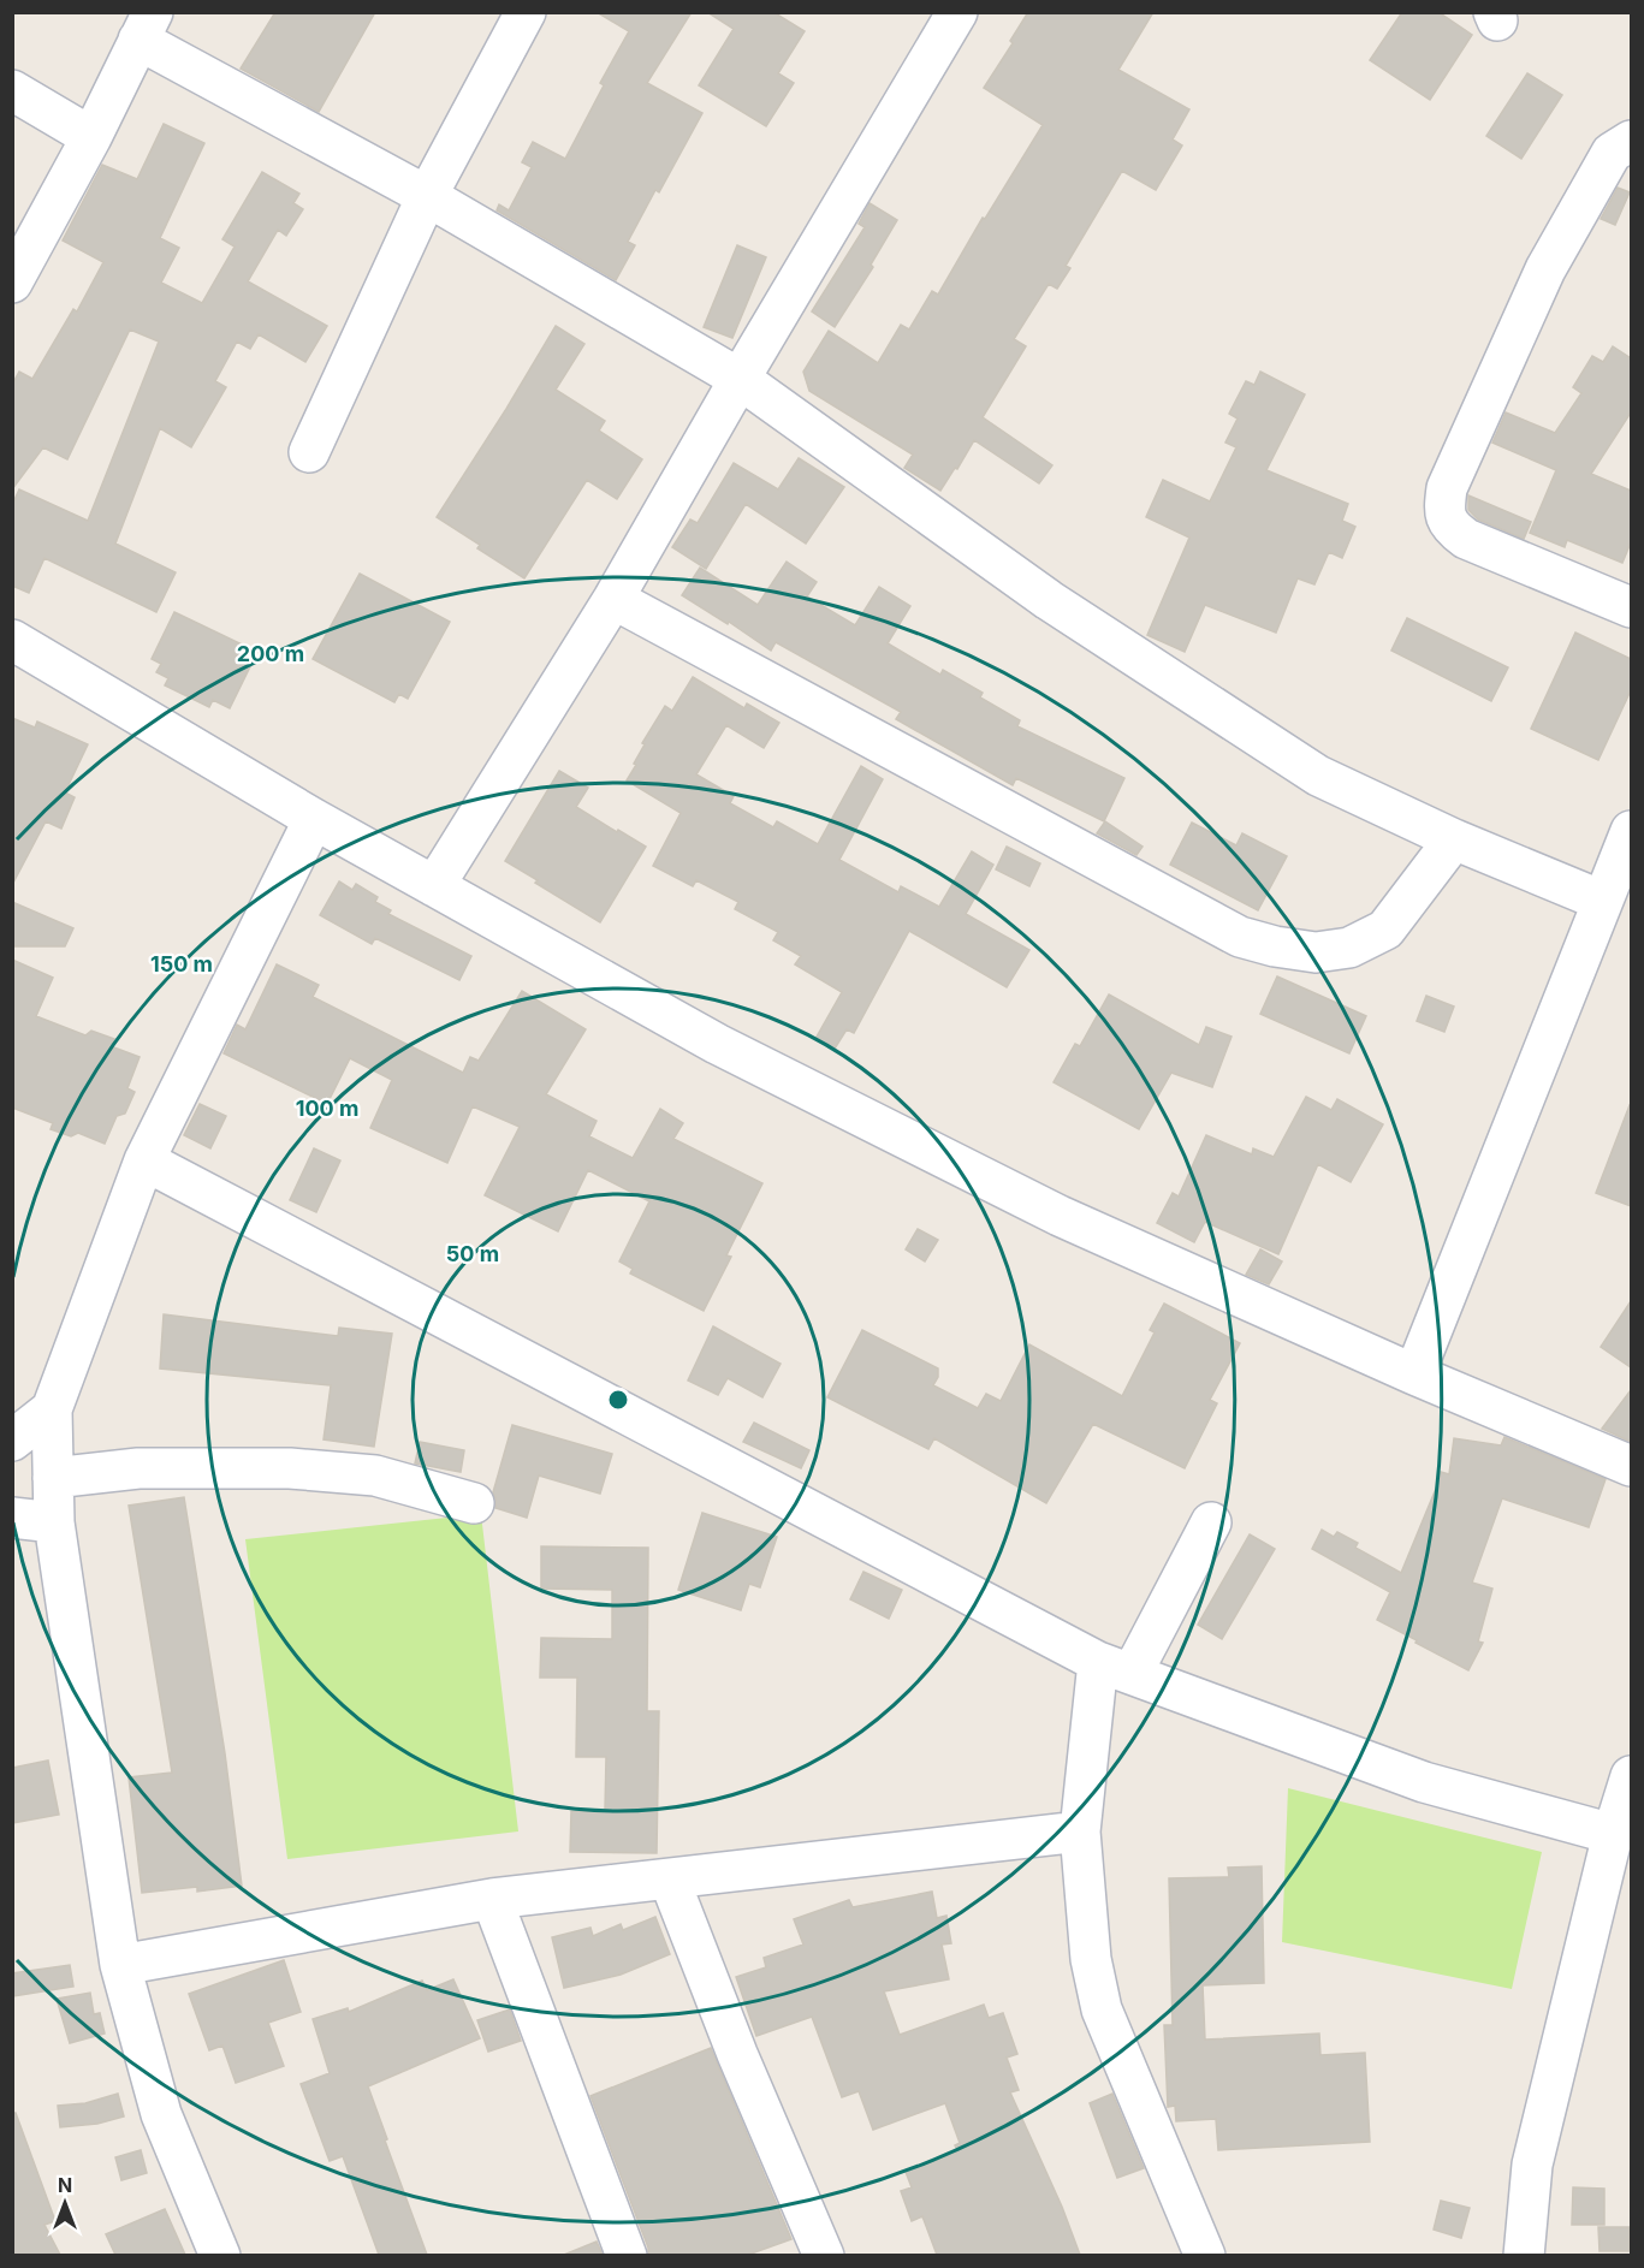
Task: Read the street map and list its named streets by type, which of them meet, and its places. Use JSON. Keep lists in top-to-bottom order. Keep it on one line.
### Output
{"north":"top","rings":["200 m","150 m","100 m","50 m"]}
